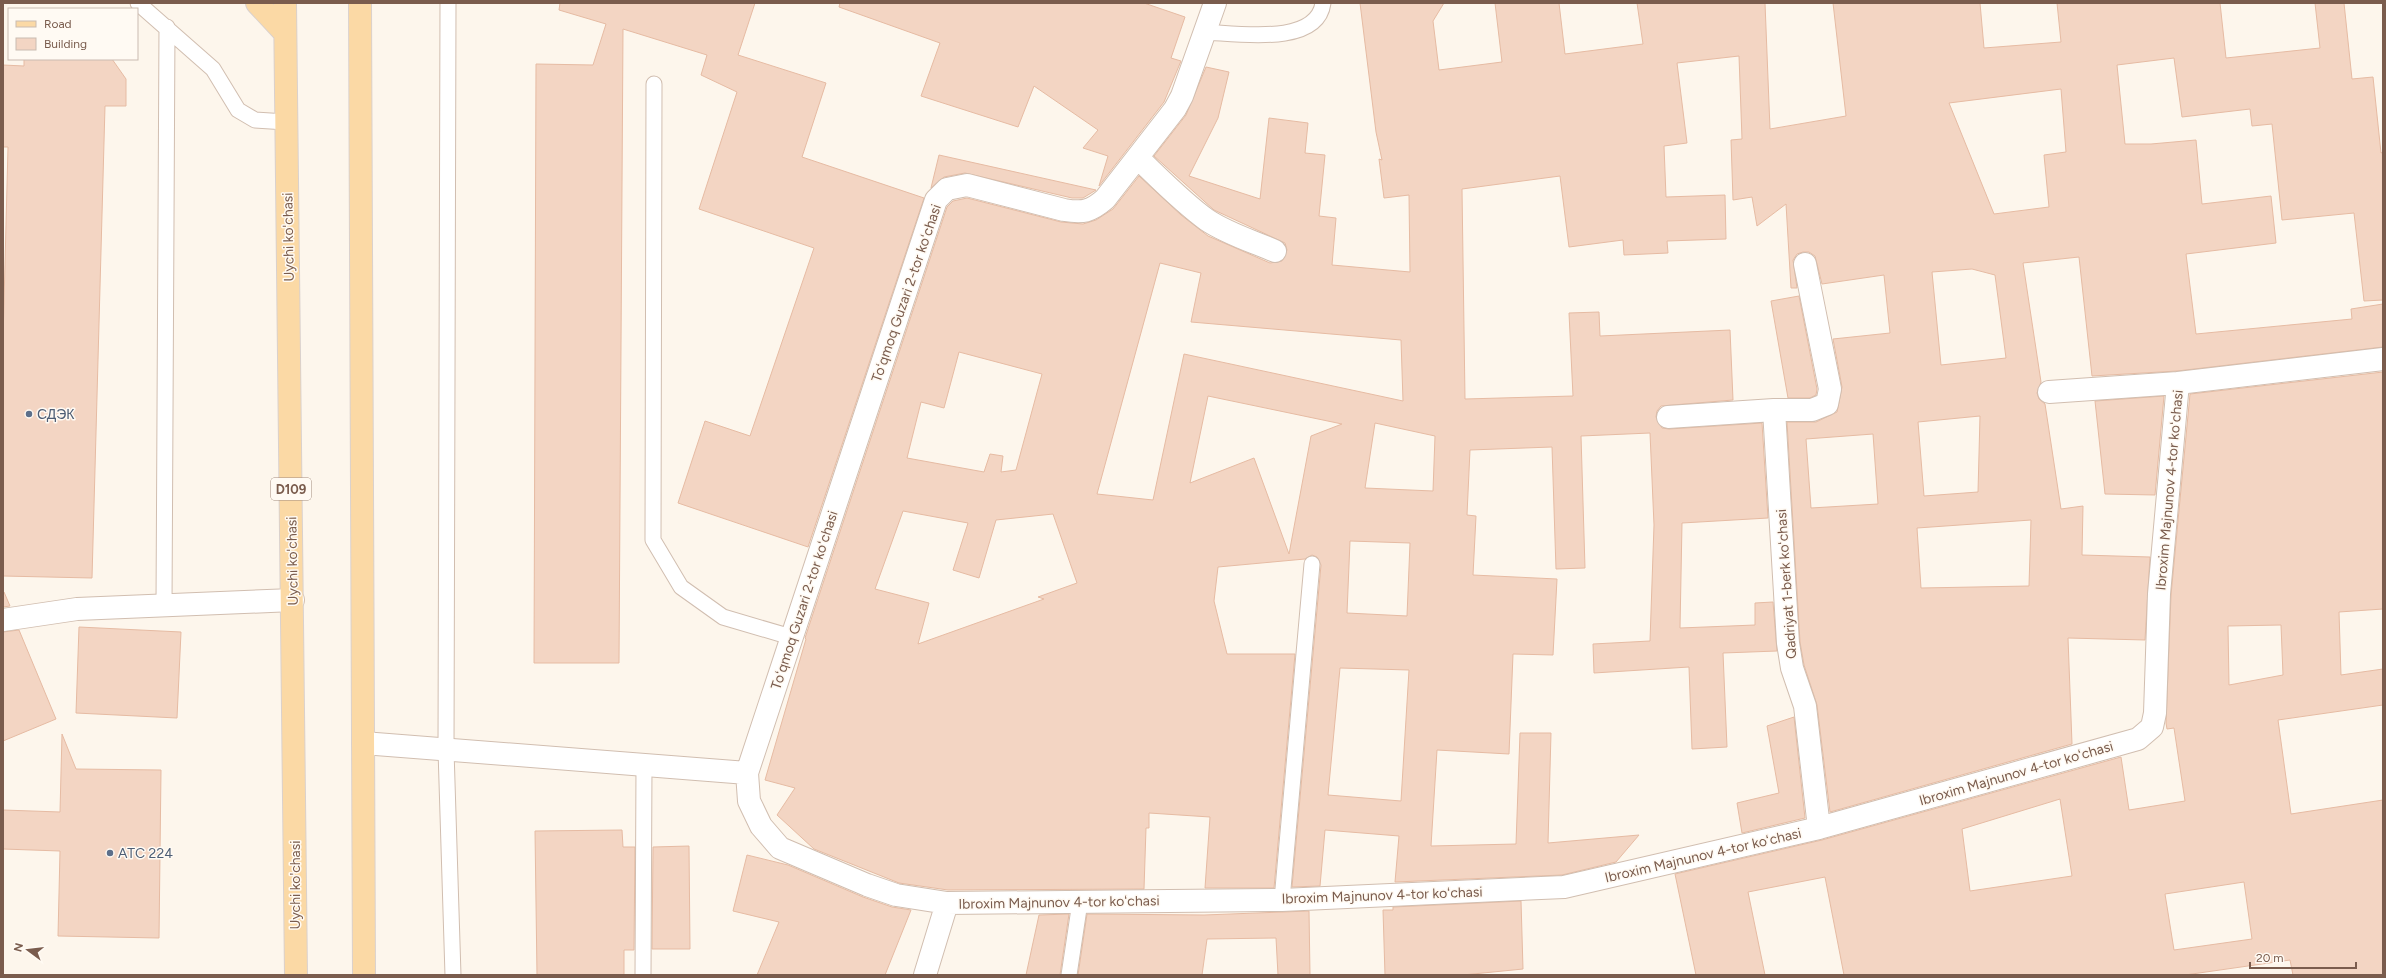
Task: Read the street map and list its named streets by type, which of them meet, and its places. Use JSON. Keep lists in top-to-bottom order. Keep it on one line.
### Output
{"streets":{"main road":["Uychi ko'chasi","D109"],"street":["Toʻqmoq Guzari 2-tor koʻchasi","Ibroxim Majnunov 4-tor koʻchasi","Qadriyat 1-berk koʻchasi"]},"crossings":[["Toʻqmoq Guzari 2-tor koʻchasi","Ibroxim Majnunov 4-tor koʻchasi"],["Ibroxim Majnunov 4-tor koʻchasi","Qadriyat 1-berk koʻchasi"]],"places":["СДЭК","ATC 224"],"legend":["Road","Building"],"scale_bar":"20 m","north":"left"}
